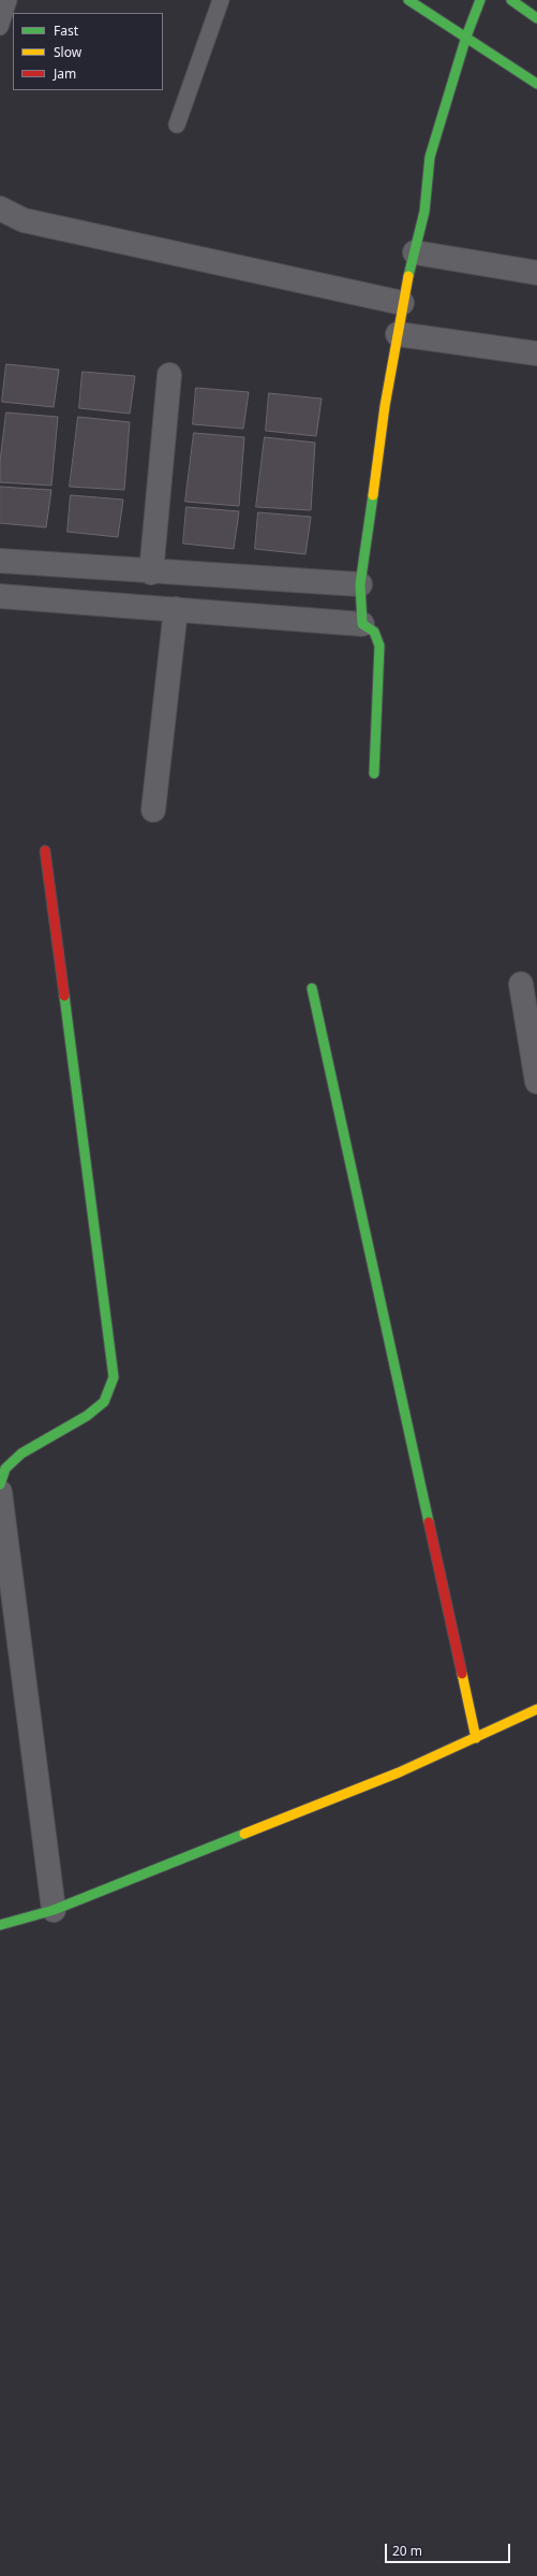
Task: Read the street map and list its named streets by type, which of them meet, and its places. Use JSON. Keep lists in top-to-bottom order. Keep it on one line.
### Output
{"legend":["Fast","Slow","Jam"],"scale_bar":"20 m"}
